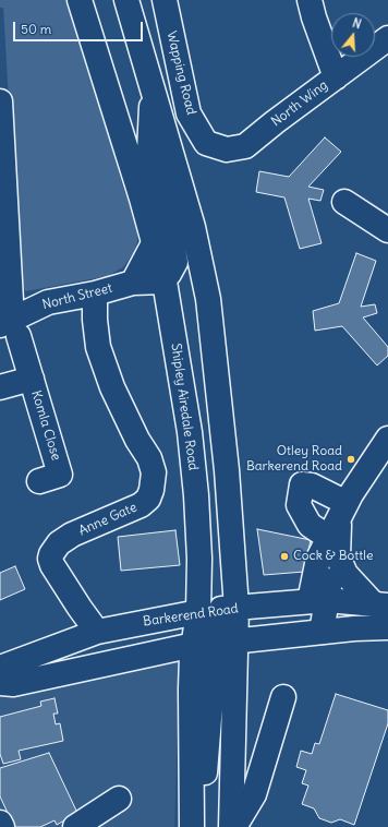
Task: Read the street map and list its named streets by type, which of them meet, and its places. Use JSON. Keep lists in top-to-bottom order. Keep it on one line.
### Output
{"streets":{"main road":["Wapping Road","North Wing","North Street","Shipley Airedale Road","Komla Close","Anne Gate","Barkerend Road"]},"crossings":[["Wapping Road","North Wing"],["North Street","Shipley Airedale Road"],["North Street","Komla Close"],["North Street","Anne Gate"],["Shipley Airedale Road","Barkerend Road"],["Anne Gate","Barkerend Road"]],"places":["Otley Road Barkerend Road","Cock & Bottle"],"scale_bar":"50 m","north":"top"}
